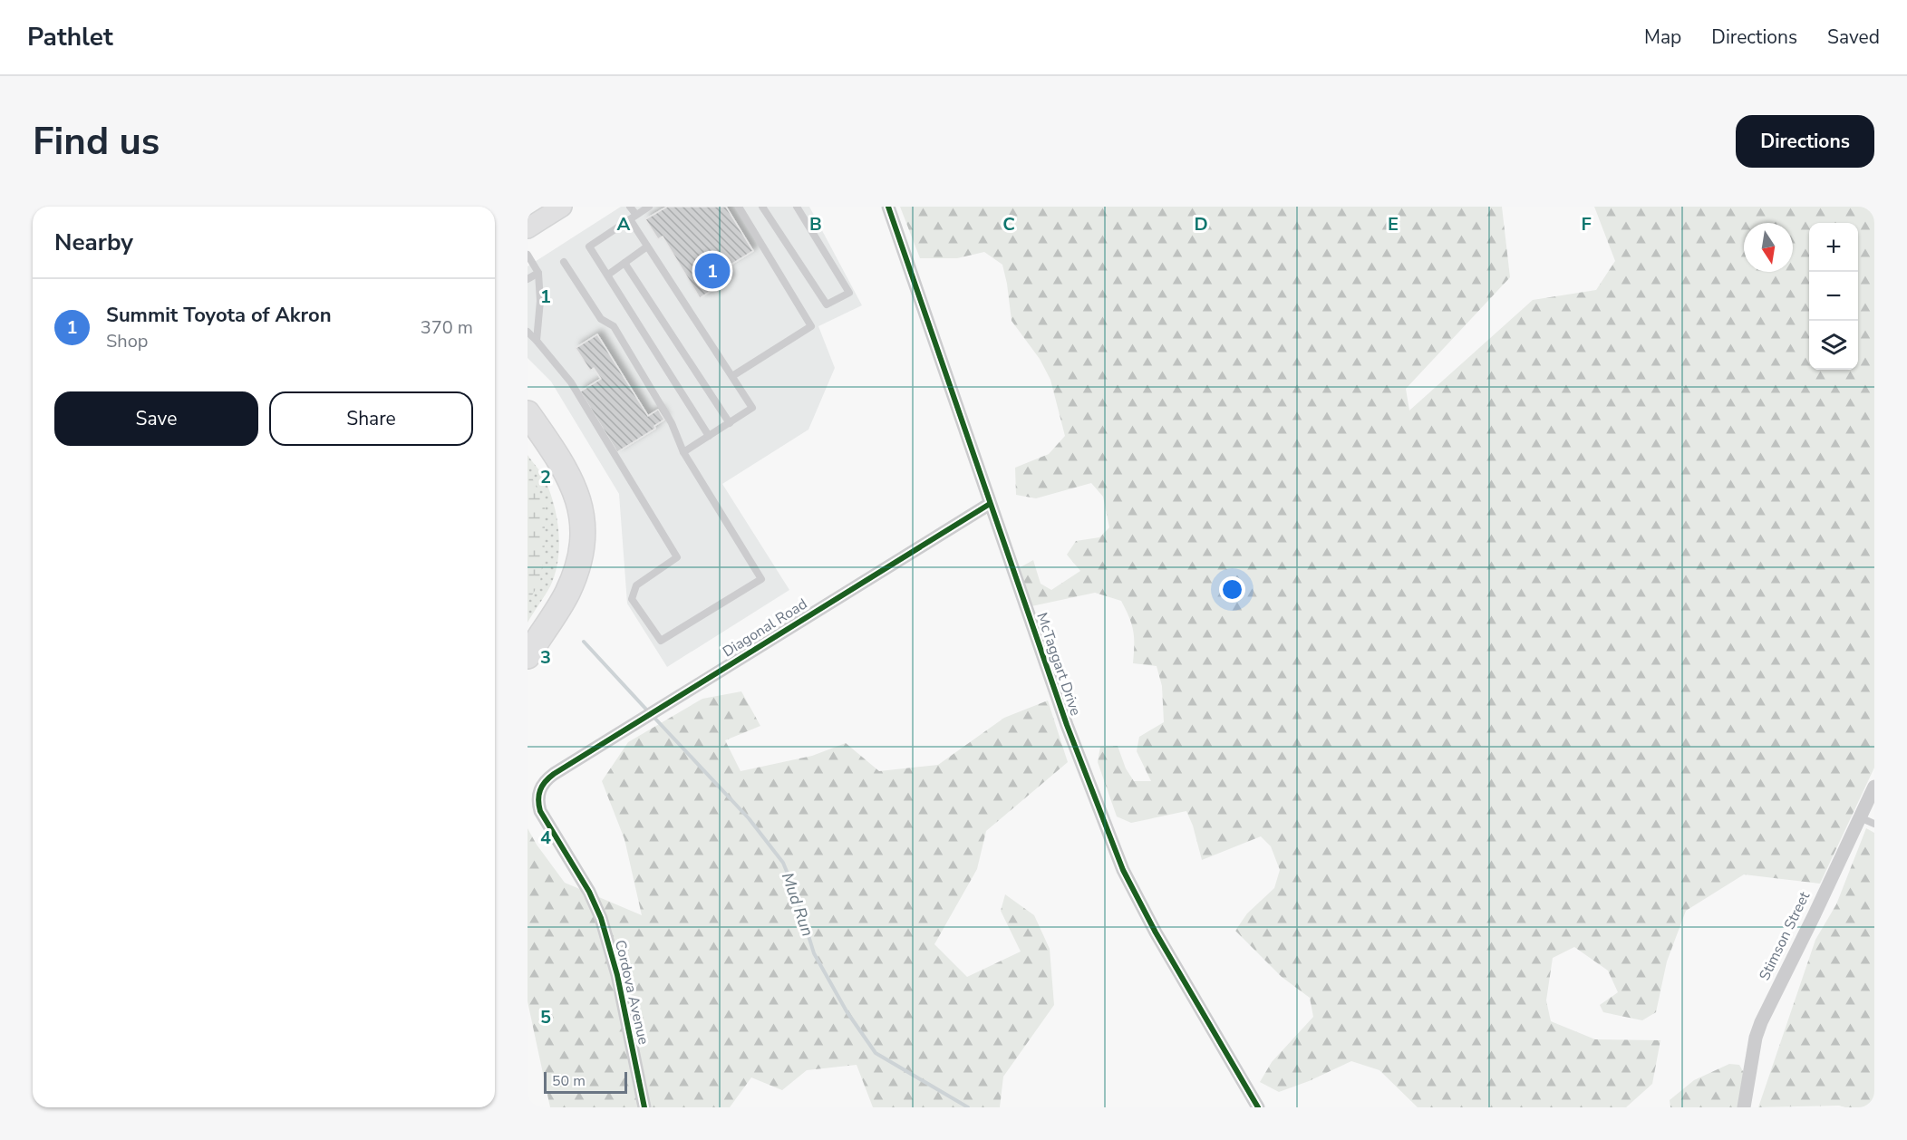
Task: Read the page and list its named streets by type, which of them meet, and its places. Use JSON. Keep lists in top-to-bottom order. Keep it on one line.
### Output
{"streets":{"street":["Diagonal Road","McTaggart Drive","Stimson Street","Cordova Avenue"]},"crossings":[["Diagonal Road","McTaggart Drive"],["Diagonal Road","Cordova Avenue"]],"water":["Mud Run"],"scale_bar":"50 m","north":"bottom","page":{"header":"Pathlet","nav":["Map","Directions","Saved"],"buttons":["Directions",["Save","Share"]],"title":"Find us","heading":"Nearby","map_buttons":["+","−"],"pins":"1","list":[{"mark":"1","name":"Summit Toyota of Akron","note":"Shop","value":"370 m"}],"scale":"50 m"},"grid":{"columns":["A","B","C","D","E","F"],"rows":["1","2","3","4","5"]}}
